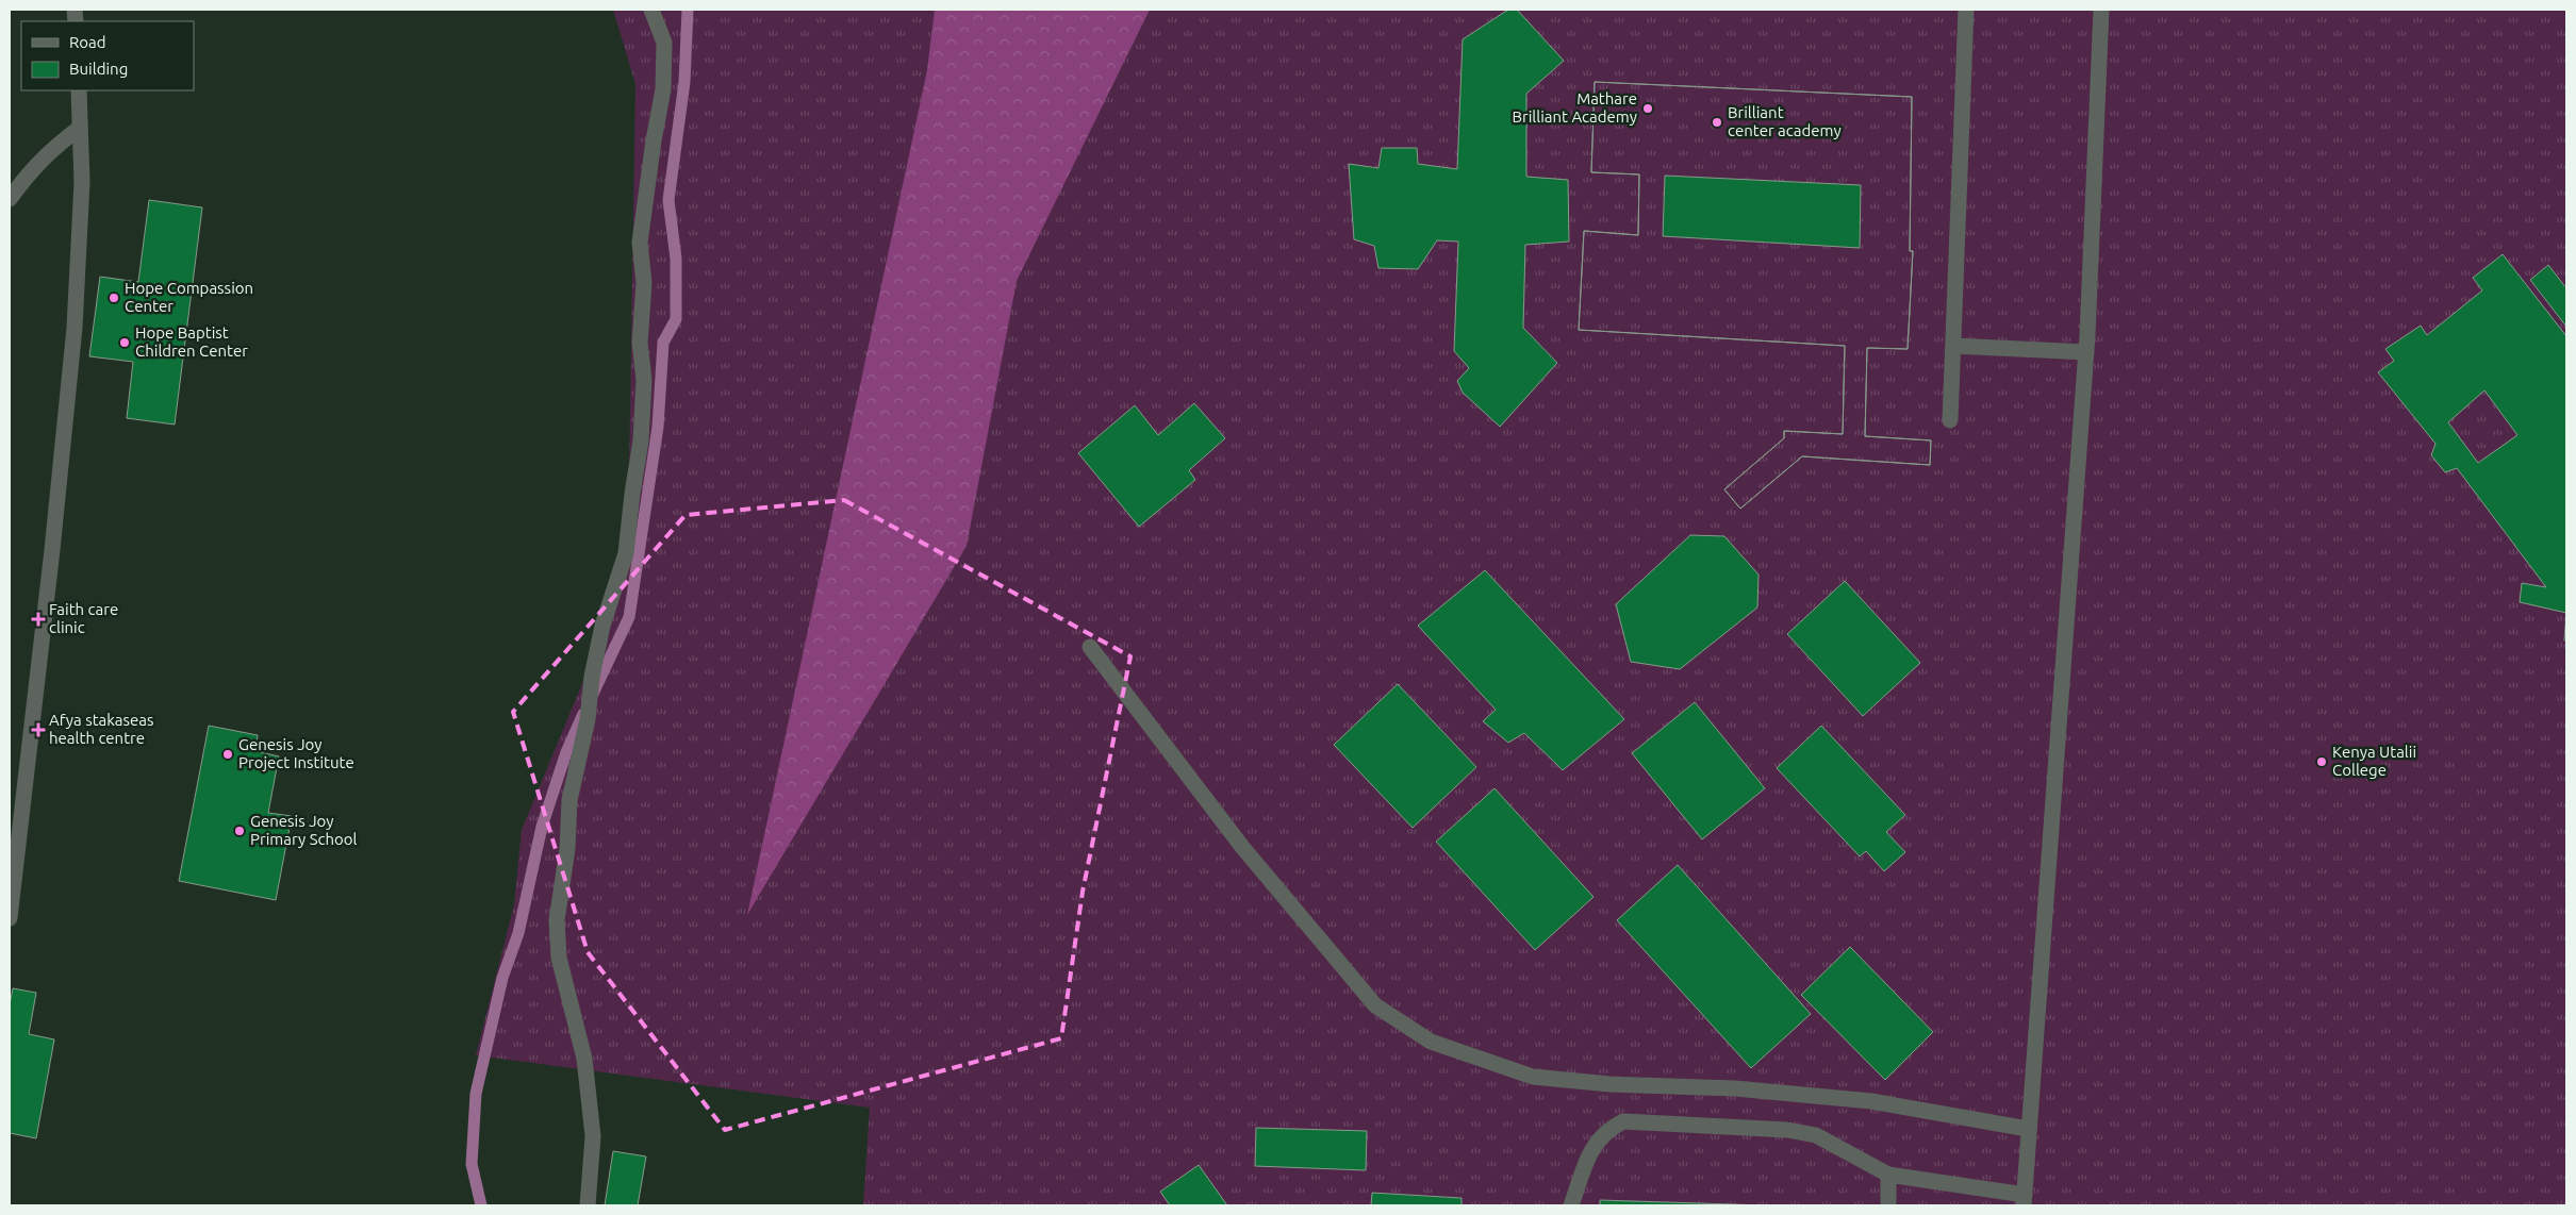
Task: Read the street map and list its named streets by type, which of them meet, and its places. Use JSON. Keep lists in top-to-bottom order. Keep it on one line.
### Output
{"places":{"other":["Mathare Brilliant Academy","Brilliant center academy","Hope Compassion Center","Hope Baptist Children Center","Genesis Joy Project Institute","Kenya Utalii College","Genesis Joy Primary School"],"health":["Faith care clinic","Afya stakaseas health centre"]},"legend":["Road","Building"]}
